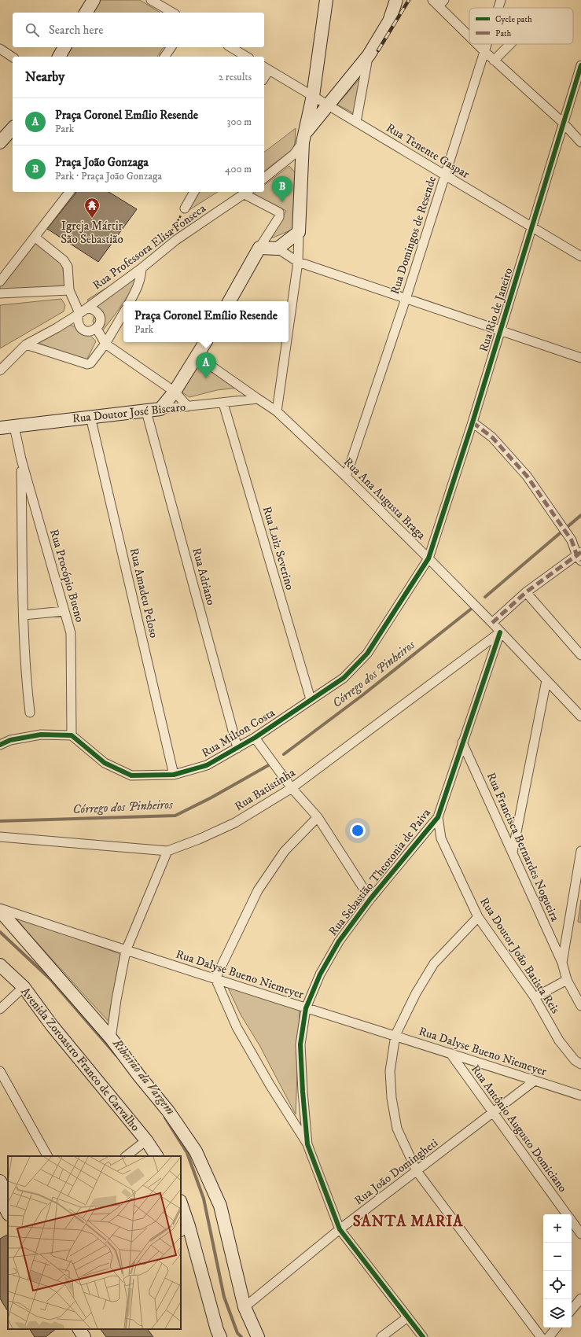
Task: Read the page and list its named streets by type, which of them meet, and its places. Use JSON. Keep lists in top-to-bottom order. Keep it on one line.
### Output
{"streets":{"street":["Rua Tenente Gaspar","Rua Domingos de Resende","Rua Professora Elisa Fonseca","Rua Rio de Janeiro","Rua Doutor José Biscaro","Rua Ana Augusta Braga","Rua Luiz Severino","Rua Procópio Bueno","Rua Adriano","Rua Amadeu Peloso","Rua Milton Costa","Rua Batistinha","Rua Francisca Bernardes Nogueira","Rua Sebastião Theotonia de Paiva","Rua Doutor João Batista Reis","Rua Dalyse Bueno Niemeyer","Avenida Zoroastro Franco de Carvalho","Rua Antônio Augusto Domiciano","Rua João Domingheti"]},"crossings":[["Rua Tenente Gaspar","Rua Domingos de Resende"],["Rua Tenente Gaspar","Rua Rio de Janeiro"],["Rua Domingos de Resende","Rua Ana Augusta Braga"],["Rua Rio de Janeiro","Rua Ana Augusta Braga"],["Rua Rio de Janeiro","Rua Milton Costa"],["Rua Doutor José Biscaro","Rua Ana Augusta Braga"],["Rua Doutor José Biscaro","Rua Luiz Severino"],["Rua Doutor José Biscaro","Rua Procópio Bueno"],["Rua Doutor José Biscaro","Rua Adriano"],["Rua Doutor José Biscaro","Rua Amadeu Peloso"],["Rua Ana Augusta Braga","Rua Milton Costa"],["Rua Ana Augusta Braga","Rua Batistinha"],["Rua Ana Augusta Braga","Rua Sebastião Theotonia de Paiva"],["Rua Luiz Severino","Rua Milton Costa"],["Rua Procópio Bueno","Rua Milton Costa"],["Rua Adriano","Rua Milton Costa"],["Rua Amadeu Peloso","Rua Milton Costa"],["Rua Batistinha","Rua Sebastião Theotonia de Paiva"],["Rua Francisca Bernardes Nogueira","Rua Sebastião Theotonia de Paiva"],["Rua Sebastião Theotonia de Paiva","Rua Doutor João Batista Reis"],["Rua Sebastião Theotonia de Paiva","Rua Dalyse Bueno Niemeyer"],["Rua Sebastião Theotonia de Paiva","Rua João Domingheti"],["Rua Dalyse Bueno Niemeyer","Rua Antônio Augusto Domiciano"],["Rua Dalyse Bueno Niemeyer","Rua João Domingheti"],["Rua Antônio Augusto Domiciano","Rua João Domingheti"]],"districts":["SANTA MARIA"],"water":["Córrego dos Pinheiros","Ribeirão da Vargem"],"places":{"temple":["Igreja Mártir São Sebastião"]},"legend":["Cycle path","Path"],"page":{"search":"Search here","heading":["Nearby","2 results"],"list":[{"mark":"A","name":"Praça Coronel Emílio Resende","note":"Park","value":"300 m"},{"mark":"B","name":"Praça João Gonzaga","note":"Park · Praça João Gonzaga","value":"400 m"}],"pins":["B","A"],"popup":["Praça Coronel Emílio Resende","Park"],"map_buttons":["+","−"]}}
